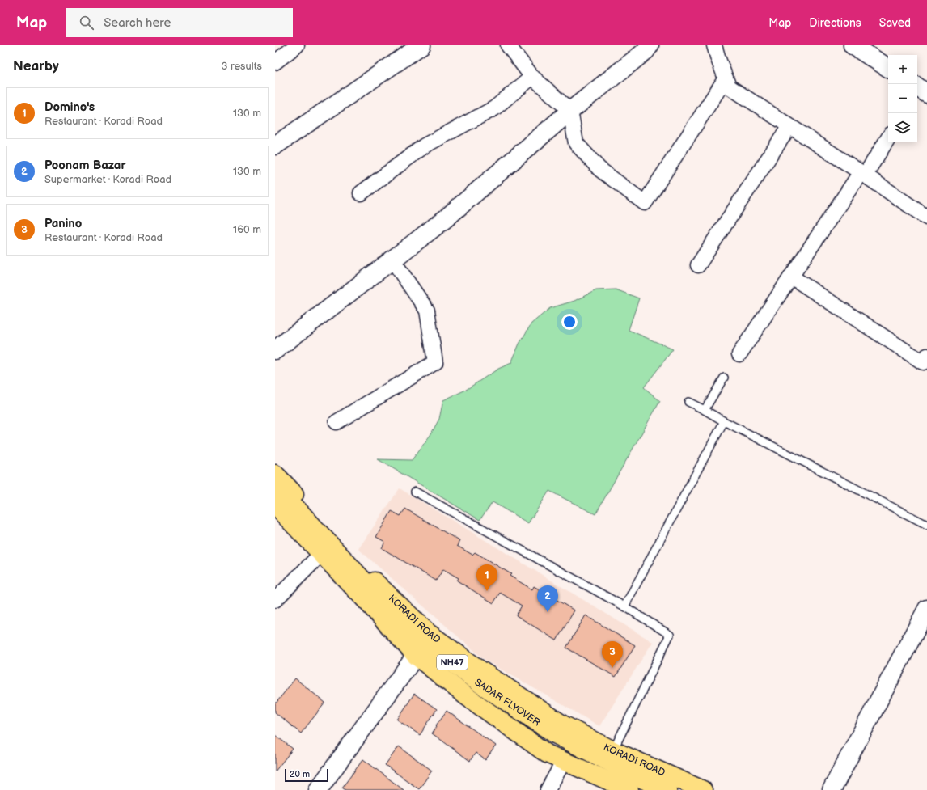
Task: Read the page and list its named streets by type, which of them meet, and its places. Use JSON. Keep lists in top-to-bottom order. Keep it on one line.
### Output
{"streets":{"main road":["KORADI ROAD","NH47","SADAR FLYOVER"]},"scale_bar":"20 m","page":{"header":"Map","search":"Search here","nav":["Map","Directions","Saved"],"heading":["Nearby","3 results"],"map_buttons":["+","−"],"list":[{"mark":"1","name":"Domino's","note":"Restaurant · Koradi Road","value":"130 m"},{"mark":"2","name":"Poonam Bazar","note":"Supermarket · Koradi Road","value":"130 m"},{"mark":"3","name":"Panino","note":"Restaurant · Koradi Road","value":"160 m"}],"pins":["1","2","3"],"scale":"20 m"}}
